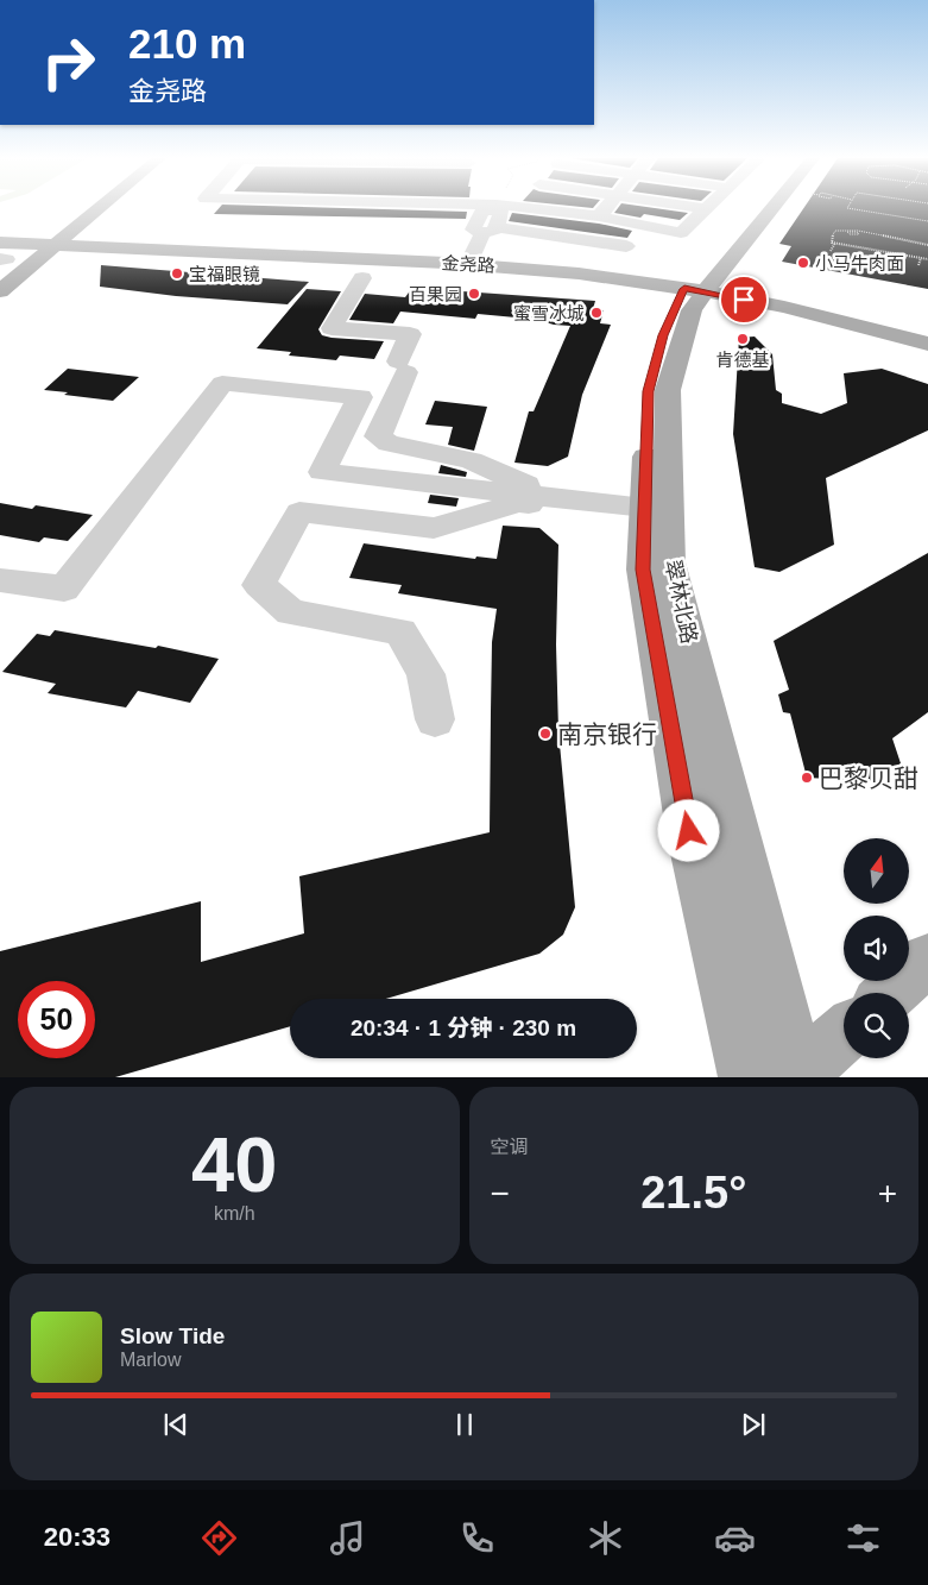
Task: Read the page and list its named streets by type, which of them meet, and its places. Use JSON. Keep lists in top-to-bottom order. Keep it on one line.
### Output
{"streets":{"main road":["金尧路","翠林北路"]},"crossings":[["金尧路","翠林北路"]],"places":["小马牛肉面","宝福眼镜","百果园","蜜雪冰城","肯德基","南京银行","巴黎贝甜"],"north":"top","page":{"turn":["210 m","金尧路"],"limit":"50","trip":"20:34 · 1 分钟 · 230 m","tile":[["40","km/h"],"空调"],"heat":["−","21.5°","+"],"song":["Slow Tide","Marlow"],"tabs":"20:33"}}
